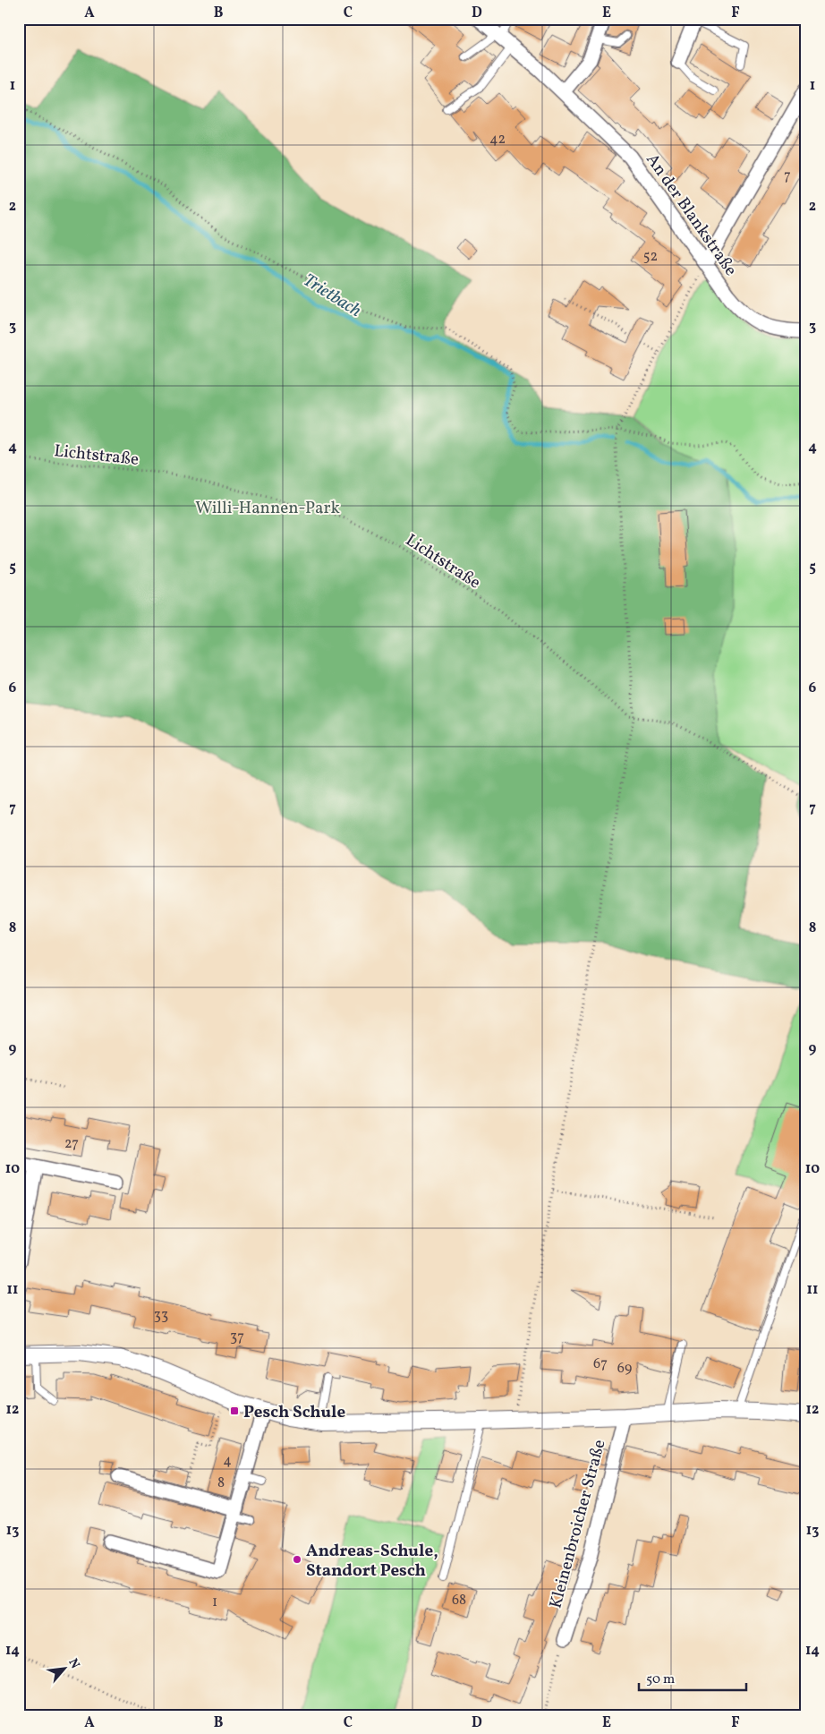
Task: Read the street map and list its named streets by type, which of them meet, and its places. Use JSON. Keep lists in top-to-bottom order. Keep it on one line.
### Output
{"streets":{"street":["An der Blankstraße","Kleinenbroicher Straße"],"path":["Lichtstraße"]},"water":["Trietbach"],"parks":["Willi-Hannen-Park"],"places":{"transit":["Pesch Schule"],"other":["Andreas-Schule, Standort Pesch"]},"house_numbers":["42","7","52","27","33","37","67","69","4","8","68","1"],"scale_bar":"50 m","north":"top right","grid":{"columns":["A","B","C","D","E","F"],"rows":["1","2","3","4","5","6","7","8","9","10","11","12","13","14"]}}
